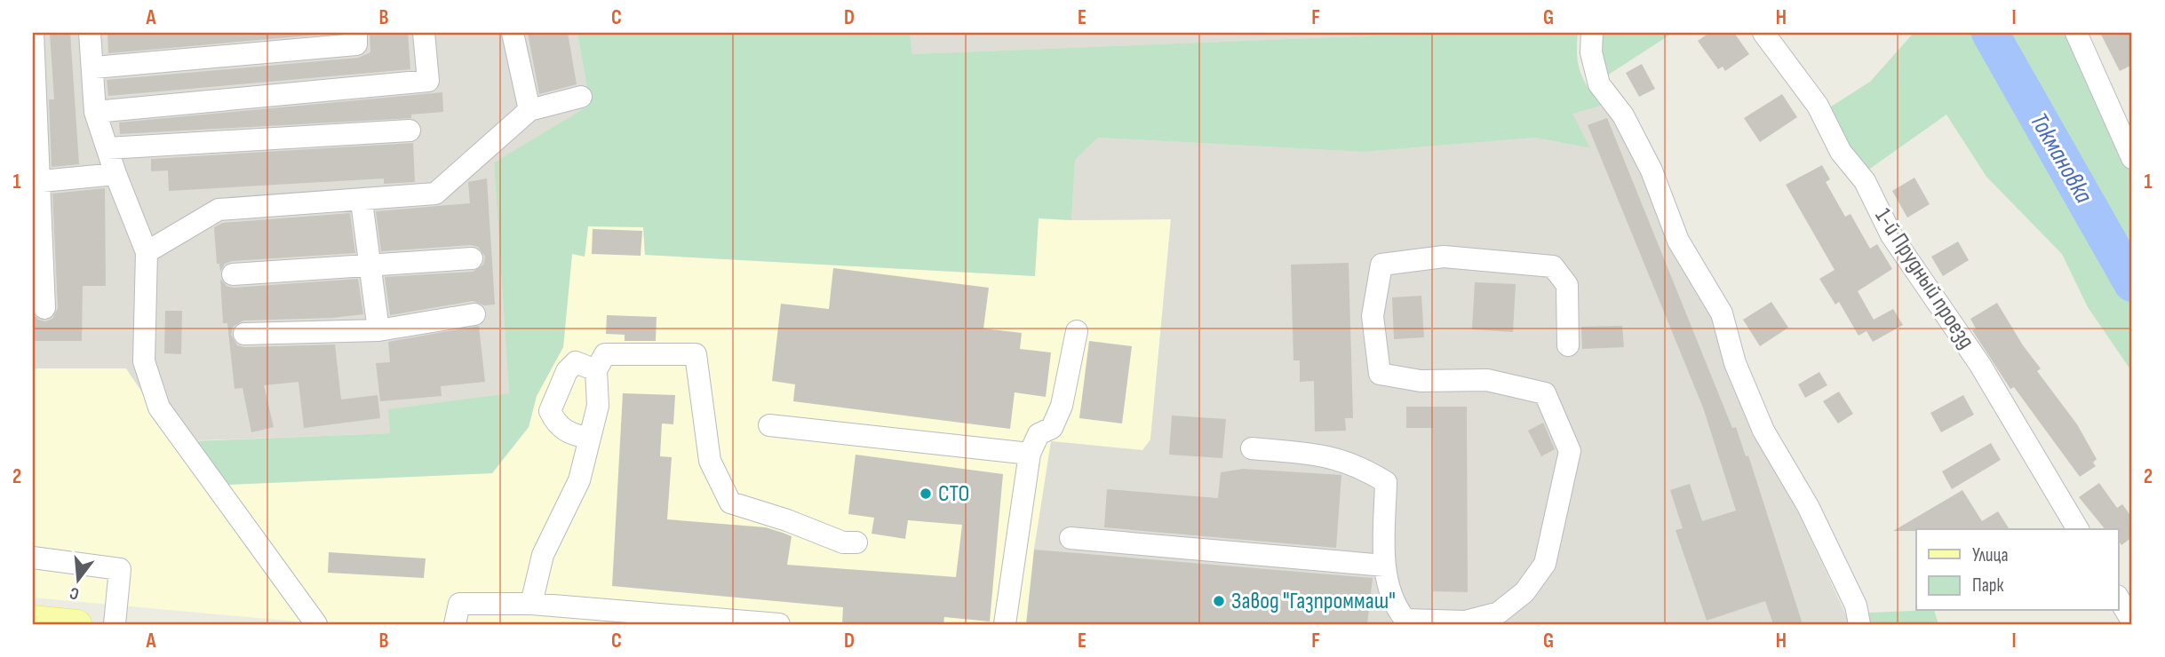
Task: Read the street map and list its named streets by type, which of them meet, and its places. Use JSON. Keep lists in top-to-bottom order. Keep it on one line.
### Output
{"streets":{"street":["1-й Прудный проезд"]},"water":["Токмановка"],"places":["СТО","Завод \"Газпроммаш\""],"legend":["Улица","Парк"],"north":"bottom","grid":{"columns":["A","B","C","D","E","F","G","H","I"],"rows":["1","2"]}}
